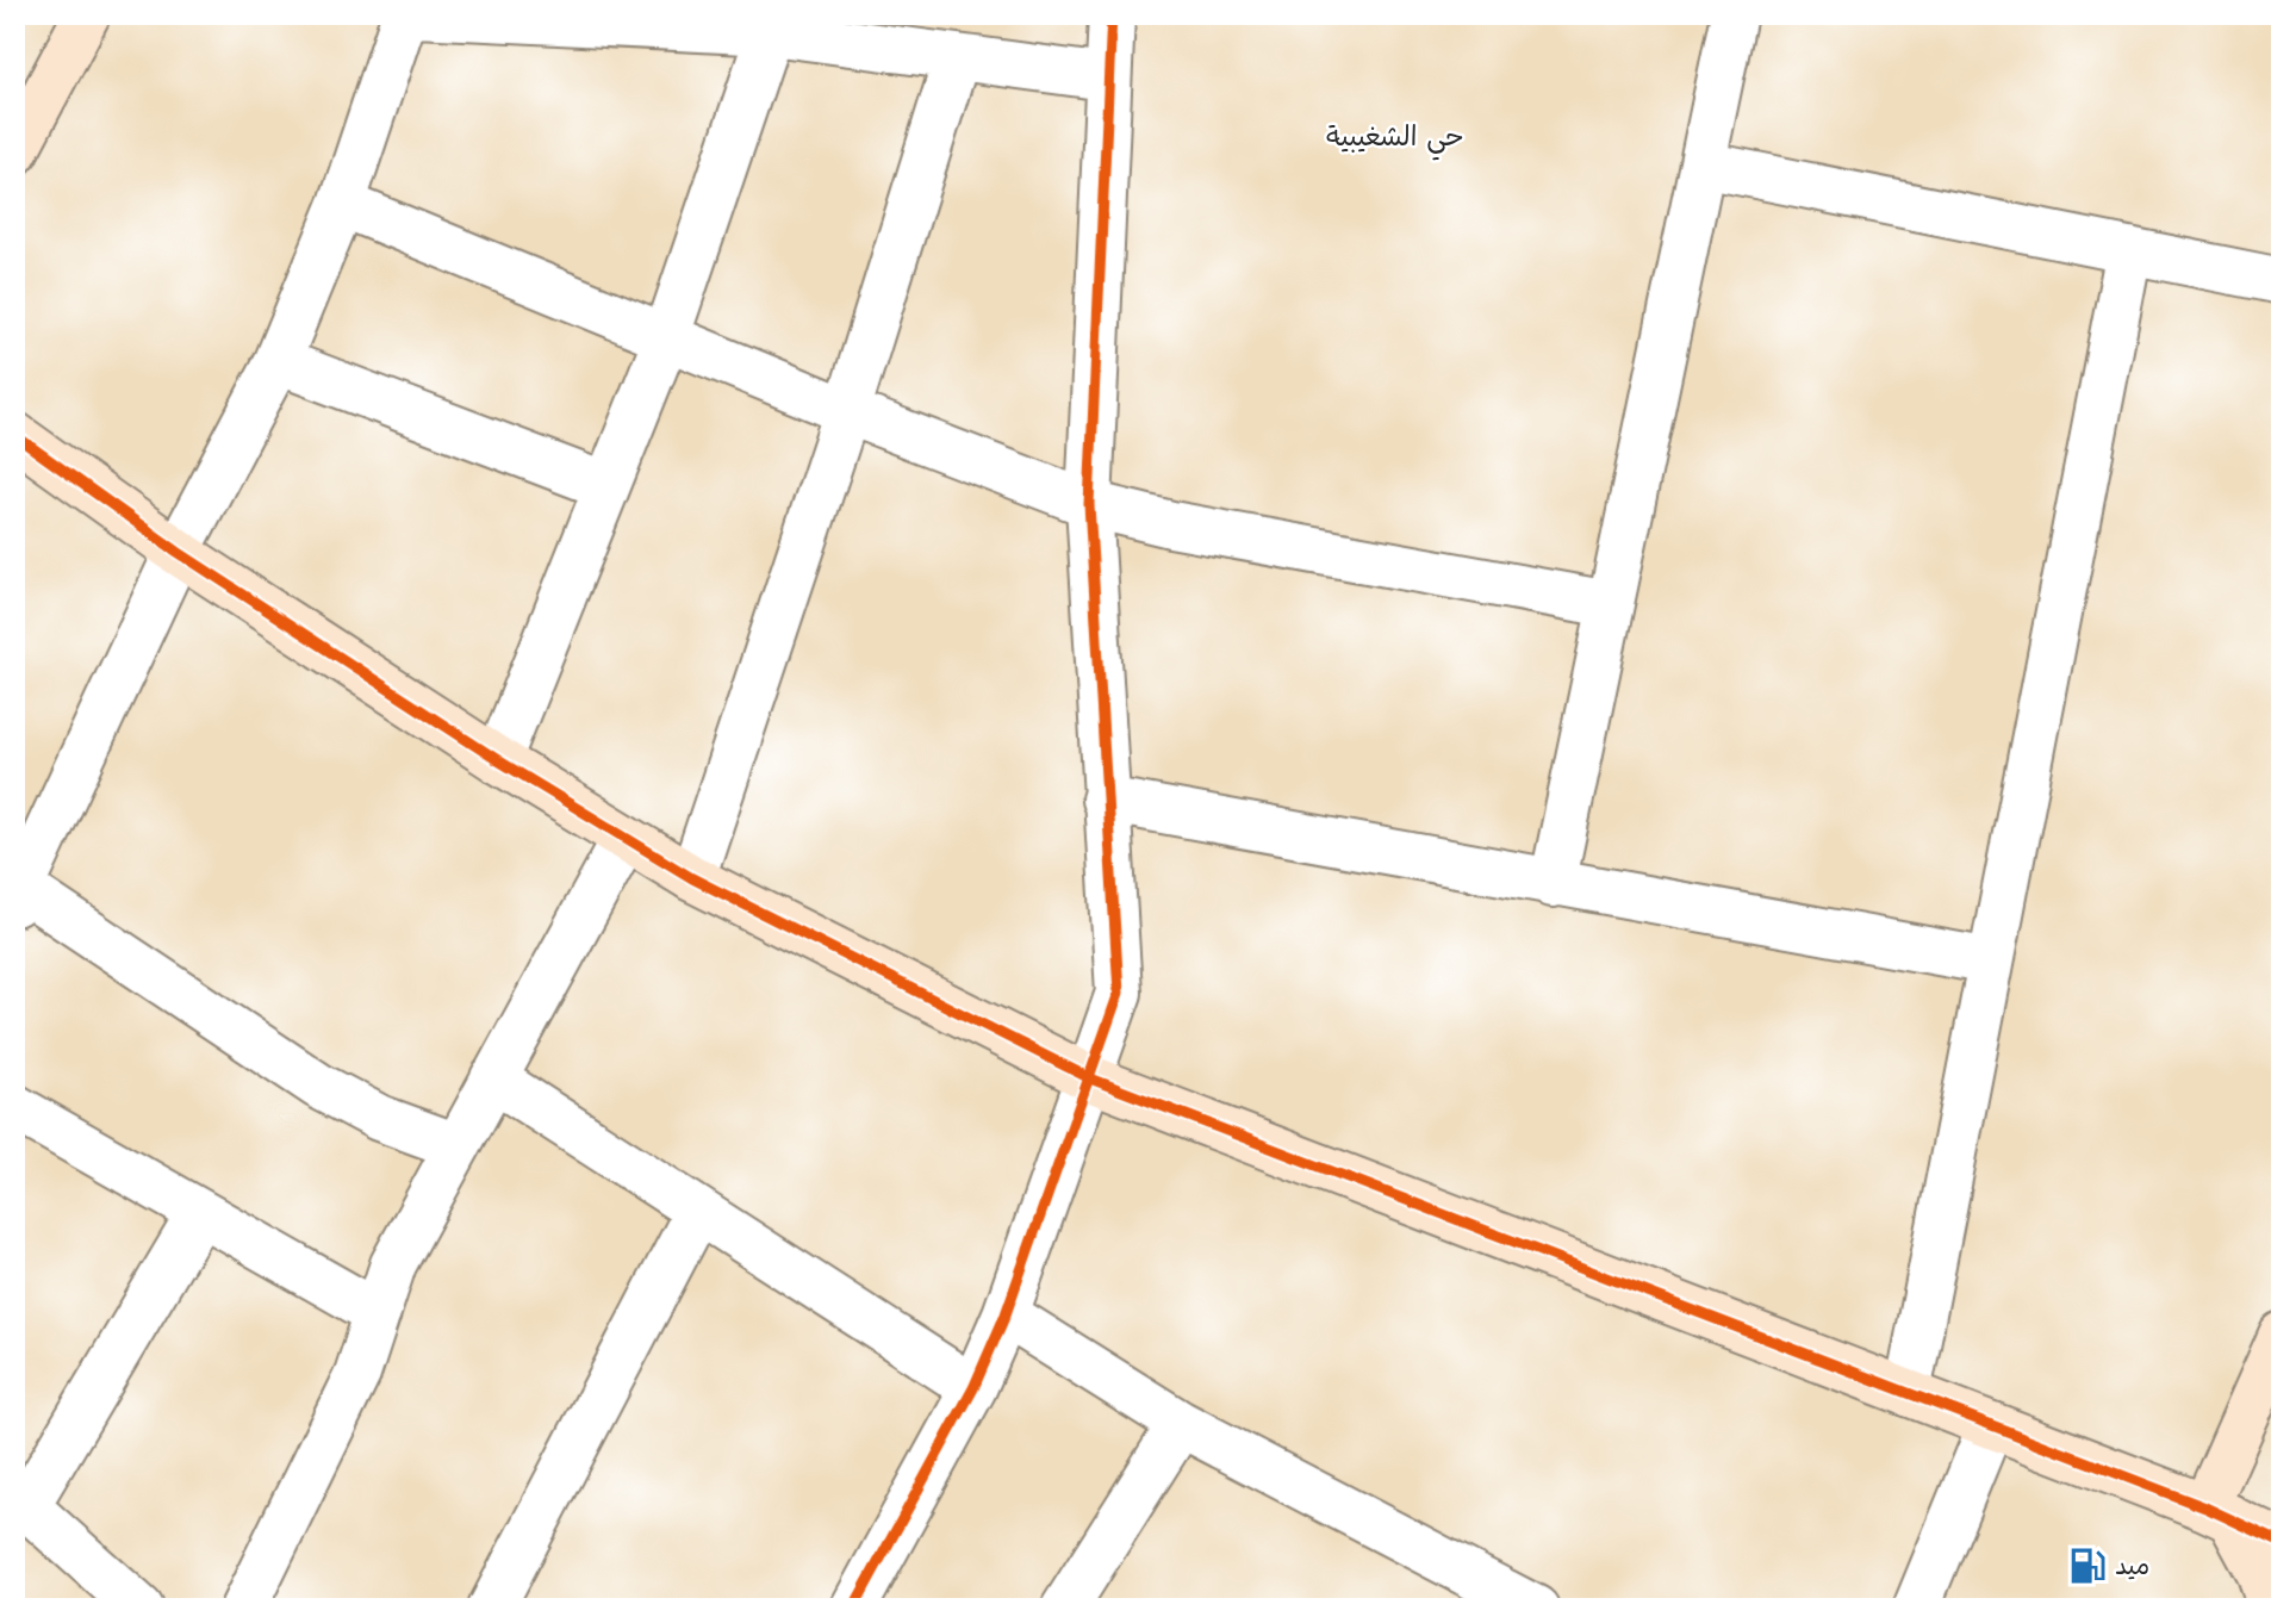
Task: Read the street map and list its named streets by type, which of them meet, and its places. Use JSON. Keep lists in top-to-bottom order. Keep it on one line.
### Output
{"districts":["حي الشغيبية"],"places":{"fuel station":["ميد"]}}
